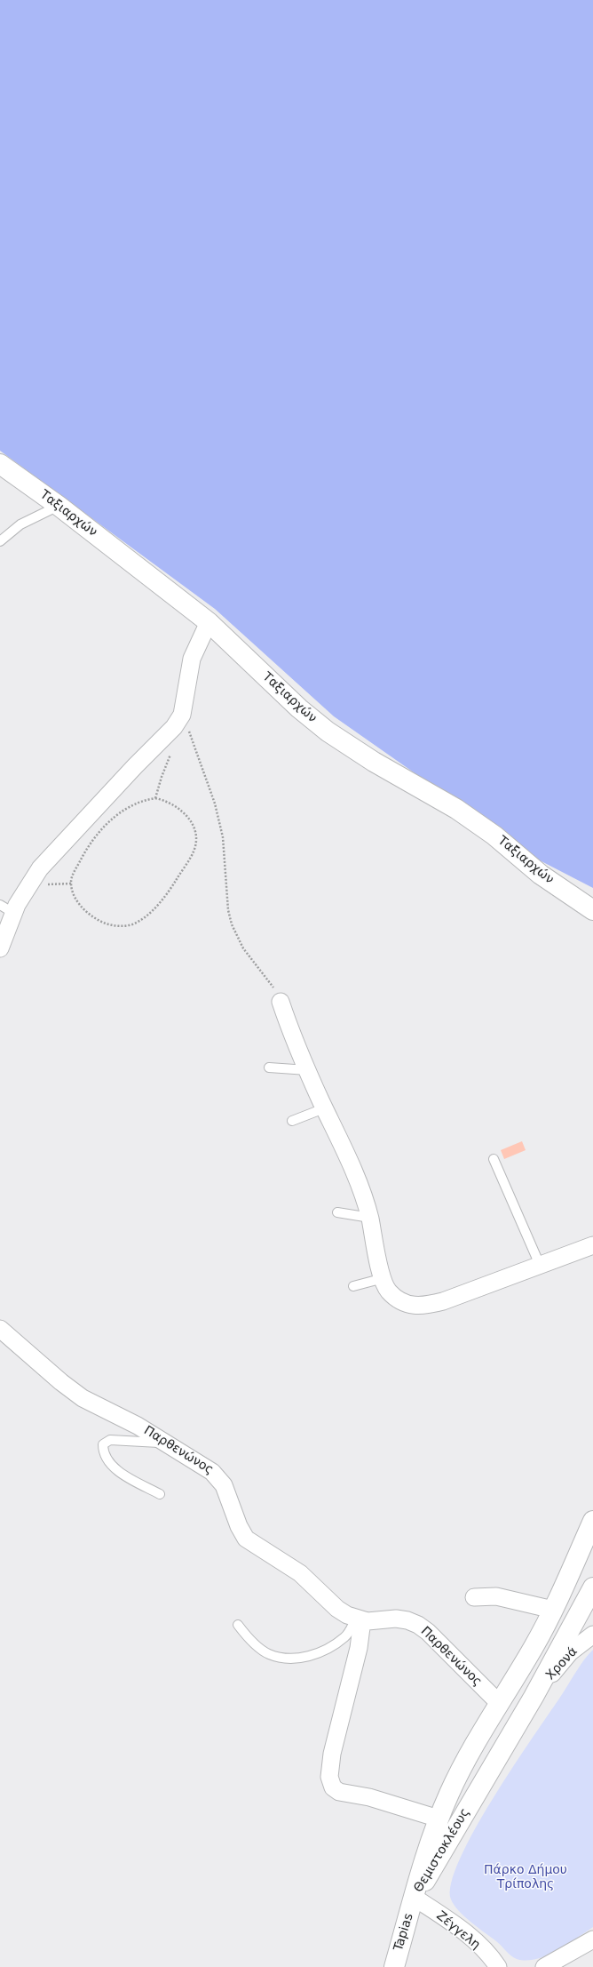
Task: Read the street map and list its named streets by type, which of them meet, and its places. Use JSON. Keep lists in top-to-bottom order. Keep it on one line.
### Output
{"streets":{"street":["Ταξιαρχών","Παρθενώνος","Χρονά","Θεμιστοκλέους","Ζέγγελη","Tapias"]},"crossings":[["Παρθενώνος","Θεμιστοκλέους"],["Χρονά","Θεμιστοκλέους"],["Θεμιστοκλέους","Ζέγγελη"],["Θεμιστοκλέους","Tapias"],["Ζέγγελη","Tapias"]],"parks":["Πάρκο Δήμου Τρίπολης"]}
